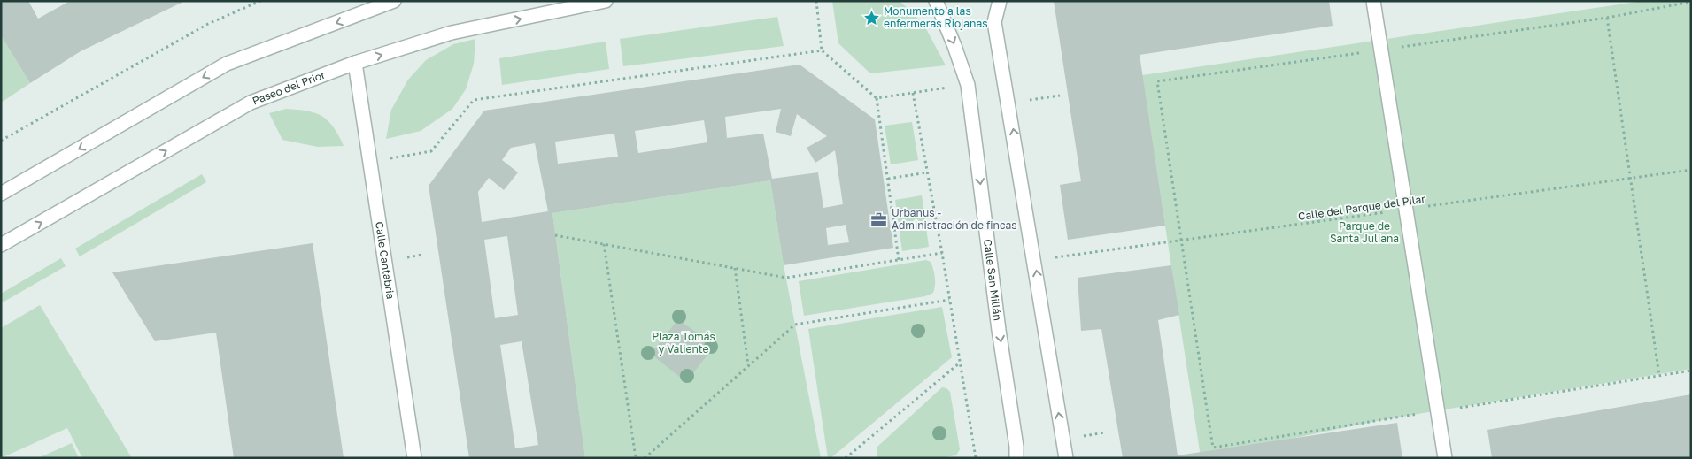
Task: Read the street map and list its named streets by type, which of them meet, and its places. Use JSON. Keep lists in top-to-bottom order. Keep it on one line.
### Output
{"streets":{"street":["Paseo del Prior","Calle Cantabria","Calle San Millán"],"path":["Calle del Parque del Pilar"]},"crossings":[["Paseo del Prior","Calle Cantabria"]],"parks":["Parque de Santa Juliana","Plaza Tomás y Valiente"],"places":{"place":["Monumento a las enfermeras Riojanas"],"office":["Urbanus - Administración de fincas"]}}
